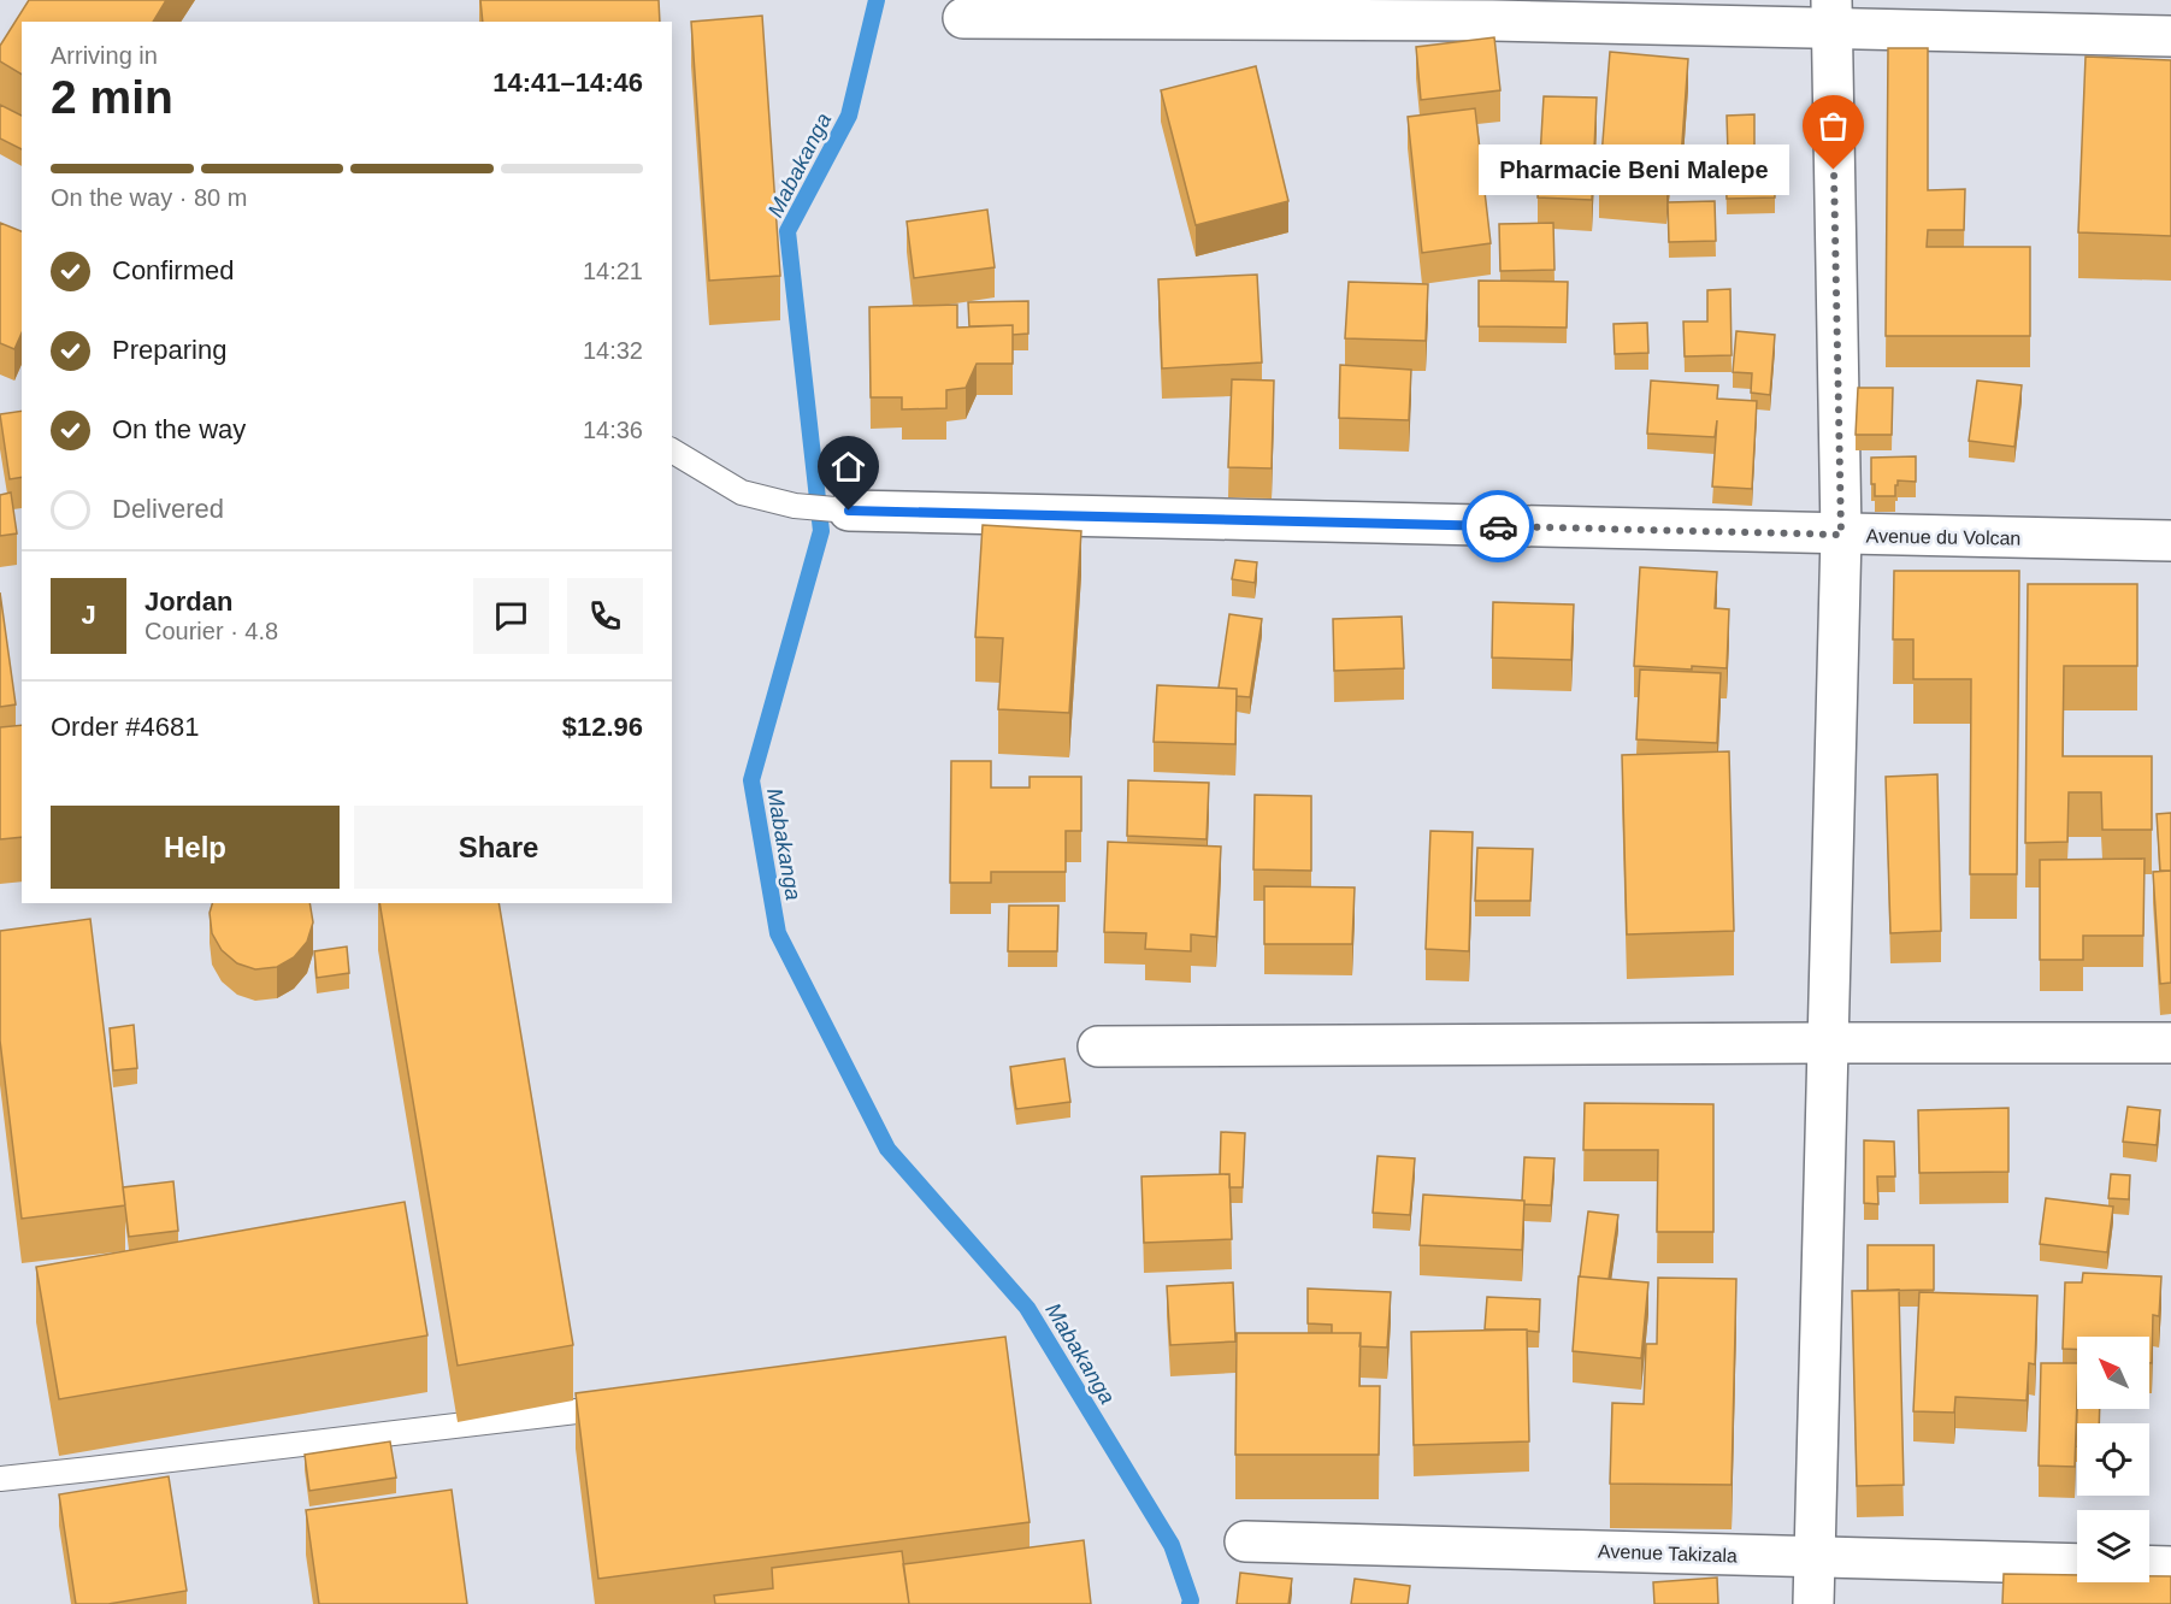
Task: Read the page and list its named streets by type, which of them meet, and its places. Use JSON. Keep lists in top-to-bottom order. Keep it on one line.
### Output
{"streets":{"street":["Avenue du Volcan","Avenue Takizala"]},"water":["Mabakanga"],"places":["Pharmacie Beni Malepe"],"north":"top left","page":{"heading":["2 min","Arriving in","14:41–14:46"],"panel":["Jordan","Courier · 4.8","Order #4681","$12.96"],"bubble":"Pharmacie Beni Malepe","bar":"On the way · 80 m","list":[["Confirmed","14:21"],["Preparing","14:32"],["On the way","14:36"],"Delivered"],"round":"J","buttons":["Help","Share"]}}
